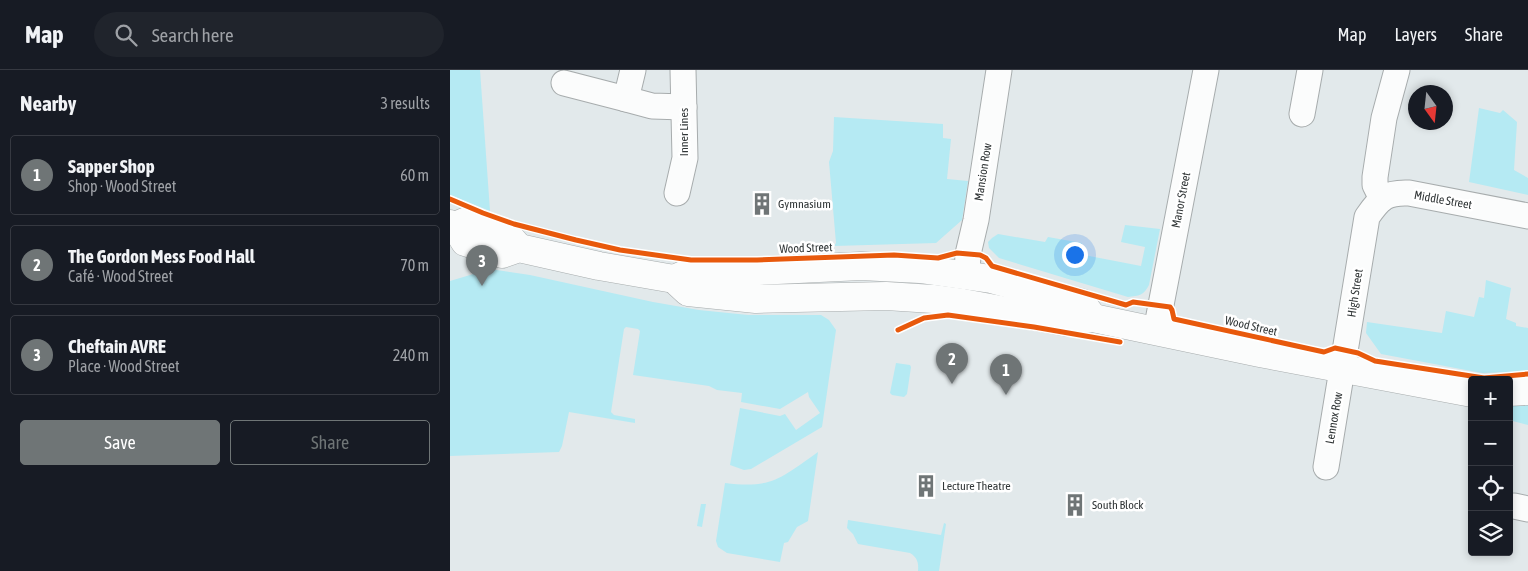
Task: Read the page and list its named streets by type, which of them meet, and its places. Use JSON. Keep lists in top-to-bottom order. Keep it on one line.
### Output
{"streets":{"main road":["Wood Street"],"street":["Inner Lines","Mansion Row","Manor Street","Middle Street","High Street","Lennox Row"]},"crossings":[["Mansion Row","Wood Street"],["Manor Street","Wood Street"],["Middle Street","High Street"],["Wood Street","High Street"],["Wood Street","Lennox Row"],["High Street","Lennox Row"]],"places":{"building":["Gymnasium","Lecture Theatre","South Block"]},"north":"bottom","page":{"header":"Map","search":"Search here","nav":["Map","Layers","Share"],"heading":["Nearby","3 results"],"list":[{"mark":"1","name":"Sapper Shop","note":"Shop · Wood Street","value":"60 m"},{"mark":"2","name":"The Gordon Mess Food Hall","note":"Café · Wood Street","value":"70 m"},{"mark":"3","name":"Cheftain AVRE","note":"Place · Wood Street","value":"240 m"}],"pins":["3","2","1"],"map_buttons":["+","−"],"buttons":["Save","Share"]}}
